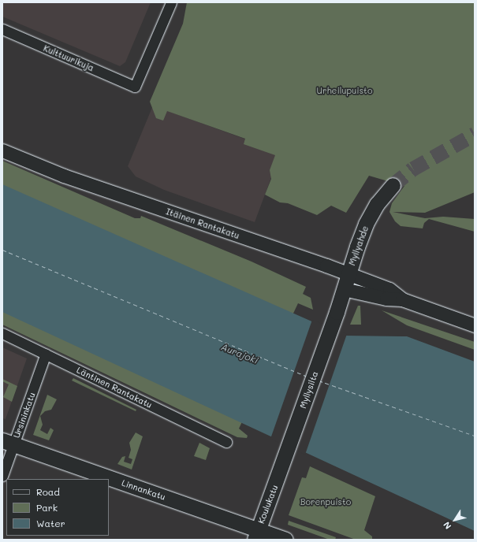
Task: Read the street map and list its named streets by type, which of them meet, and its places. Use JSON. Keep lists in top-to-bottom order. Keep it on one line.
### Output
{"streets":{"main road":["Myllyahde","Myllysilta","Linnankatu","Koulukatu"],"street":["Kulttuurikuja","Itäinen Rantakatu","Läntinen Rantakatu","Ursininkatu"]},"crossings":[["Itäinen Rantakatu","Myllyahde"],["Myllyahde","Myllysilta"],["Läntinen Rantakatu","Ursininkatu"],["Myllysilta","Koulukatu"],["Ursininkatu","Linnankatu"],["Linnankatu","Koulukatu"]],"water":["Aurajoki"],"parks":["Urheilupuisto","Borenpuisto"],"legend":["Road","Park","Water"],"north":"bottom left"}
